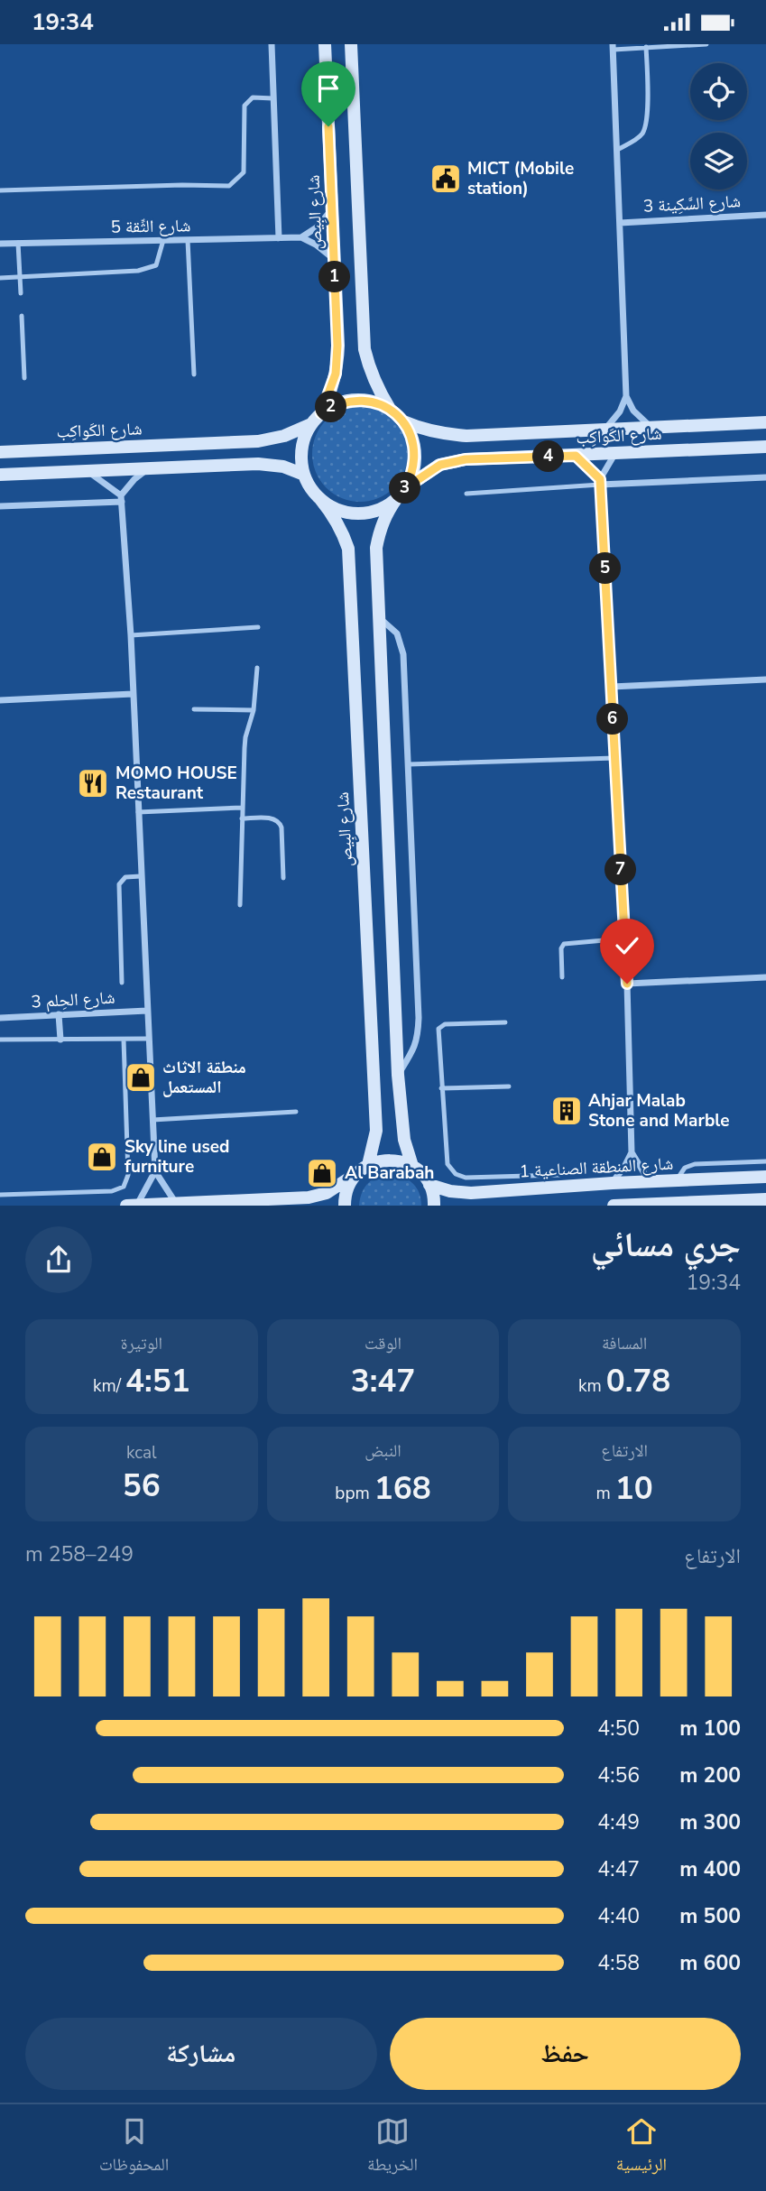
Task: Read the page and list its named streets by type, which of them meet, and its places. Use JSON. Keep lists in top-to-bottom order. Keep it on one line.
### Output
{"streets":{"street":["شارع السَّكِينة 3","شارع البِيص","شارع الثِّقة 5","شارع الكَواكِب","شارع الحِلم 3","شارع المنطقة الصناعية 1"]},"crossings":[["شارع البِيص","شارع الكَواكِب"]],"places":{"public building":["MICT (Mobile station)"],"restaurant":["MOMO HOUSE Restaurant"],"shop":["منطقة الاثاث المستعمل","Sky line used furniture","Al Barabah"],"building":["Ahjar Malab Stone and Marble"]},"page":{"status":"19:34","pins":["1","2","4","3","5","6","7"],"heading":["جري مسائي","19:34"],"stats":[["المسافة","0.78 km"],["الوقت","3:47"],["الوتيرة","4:51 /km"],["الارتفاع","10 m"],["النبض","168 bpm"],["kcal","56"]],"chart":["الارتفاع","249–258 m"],"list":[{"name":"100 m","note":"4:50"},{"name":"200 m","note":"4:56"},{"name":"300 m","note":"4:49"},{"name":"400 m","note":"4:47"},{"name":"500 m","note":"4:40"},{"name":"600 m","note":"4:58"}],"buttons":["حفظ","مشاركة"],"tabs":["الرئيسية","الخريطة","المحفوظات"]}}
